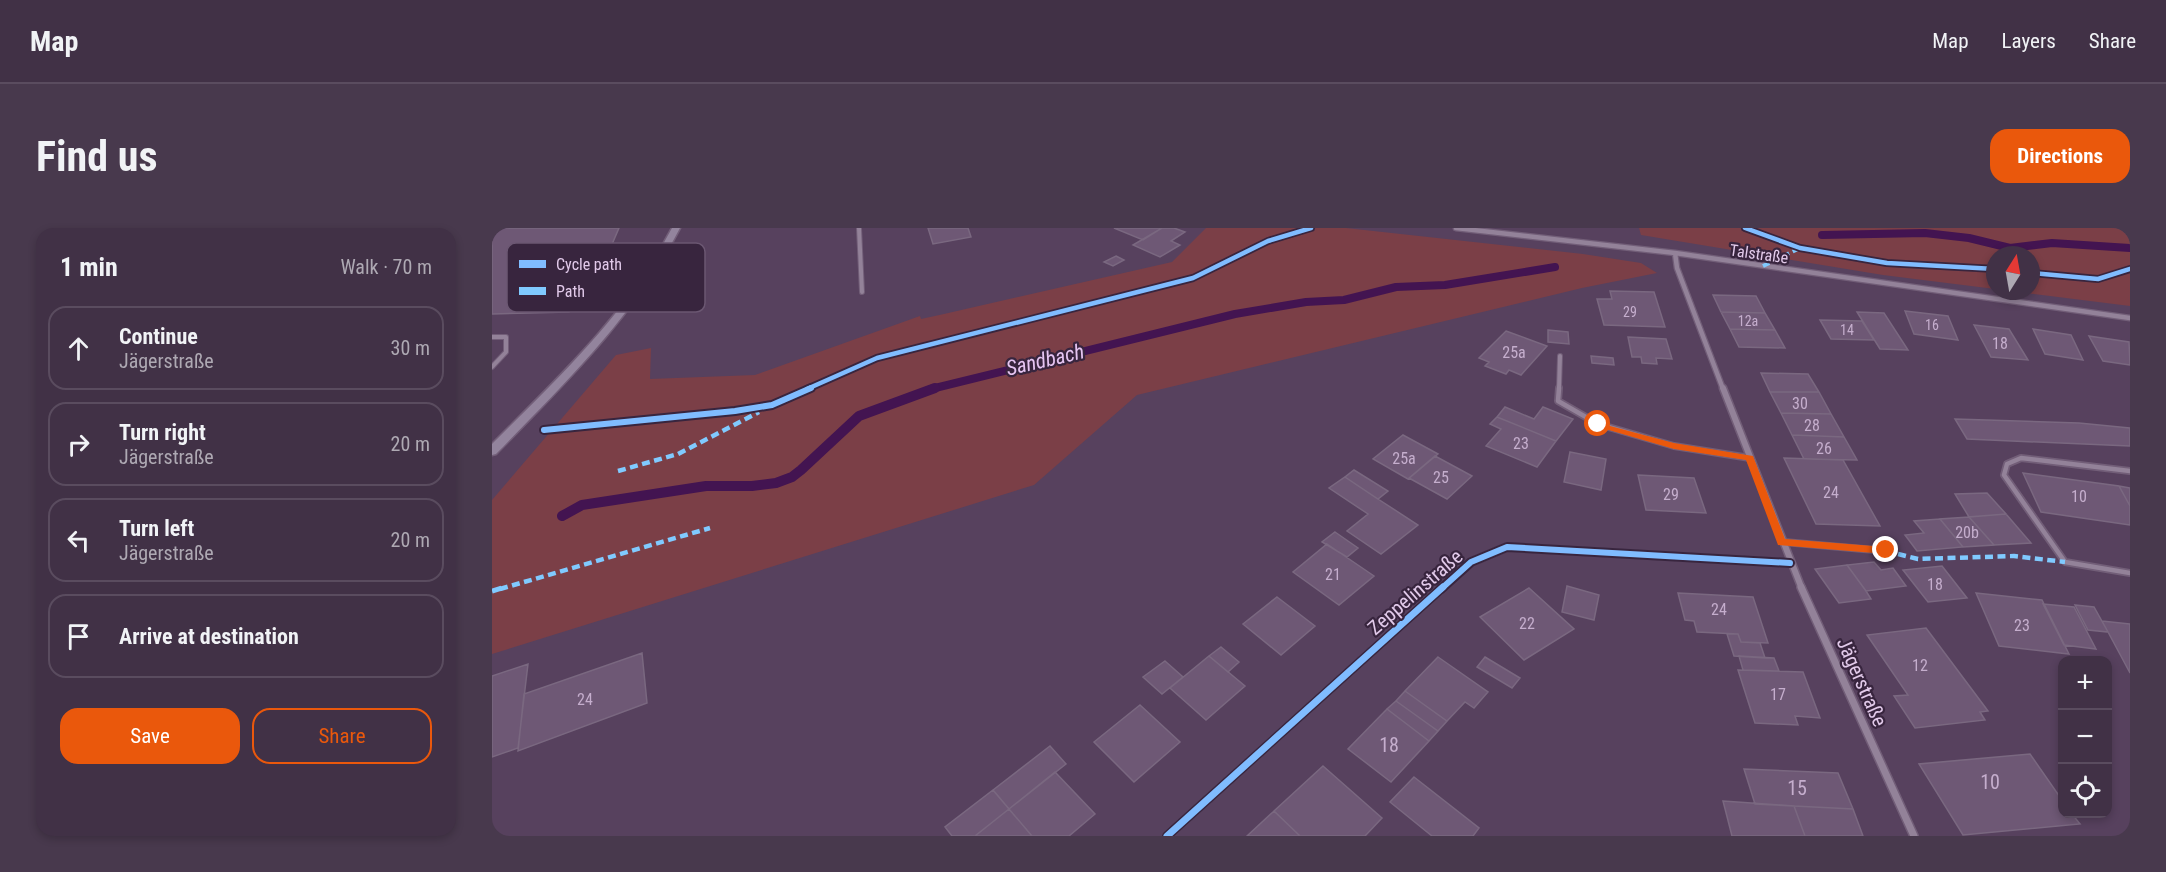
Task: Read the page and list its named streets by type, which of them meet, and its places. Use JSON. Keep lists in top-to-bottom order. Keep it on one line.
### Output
{"streets":{"street":["Talstraße","Zeppelinstraße","Jägerstraße"]},"crossings":[["Talstraße","Jägerstraße"],["Zeppelinstraße","Jägerstraße"]],"water":["Sandbach"],"house_numbers":["29","12a","16","14","18","25a","30","28","23","26","25a","25","24","29","10","20b","21","18","24","22","23","12","17","24","18","10","15"],"legend":["Cycle path","Path"],"north":"top","page":{"header":"Map","nav":["Map","Layers","Share"],"buttons":["Directions",["Save","Share"]],"title":"Find us","heading":["1 min","Walk · 70 m"],"list":[["Continue","Jägerstraße","30 m"],["Turn right","Jägerstraße","20 m"],["Turn left","Jägerstraße","20 m"],"Arrive at destination"],"map_buttons":["+","−"]}}
